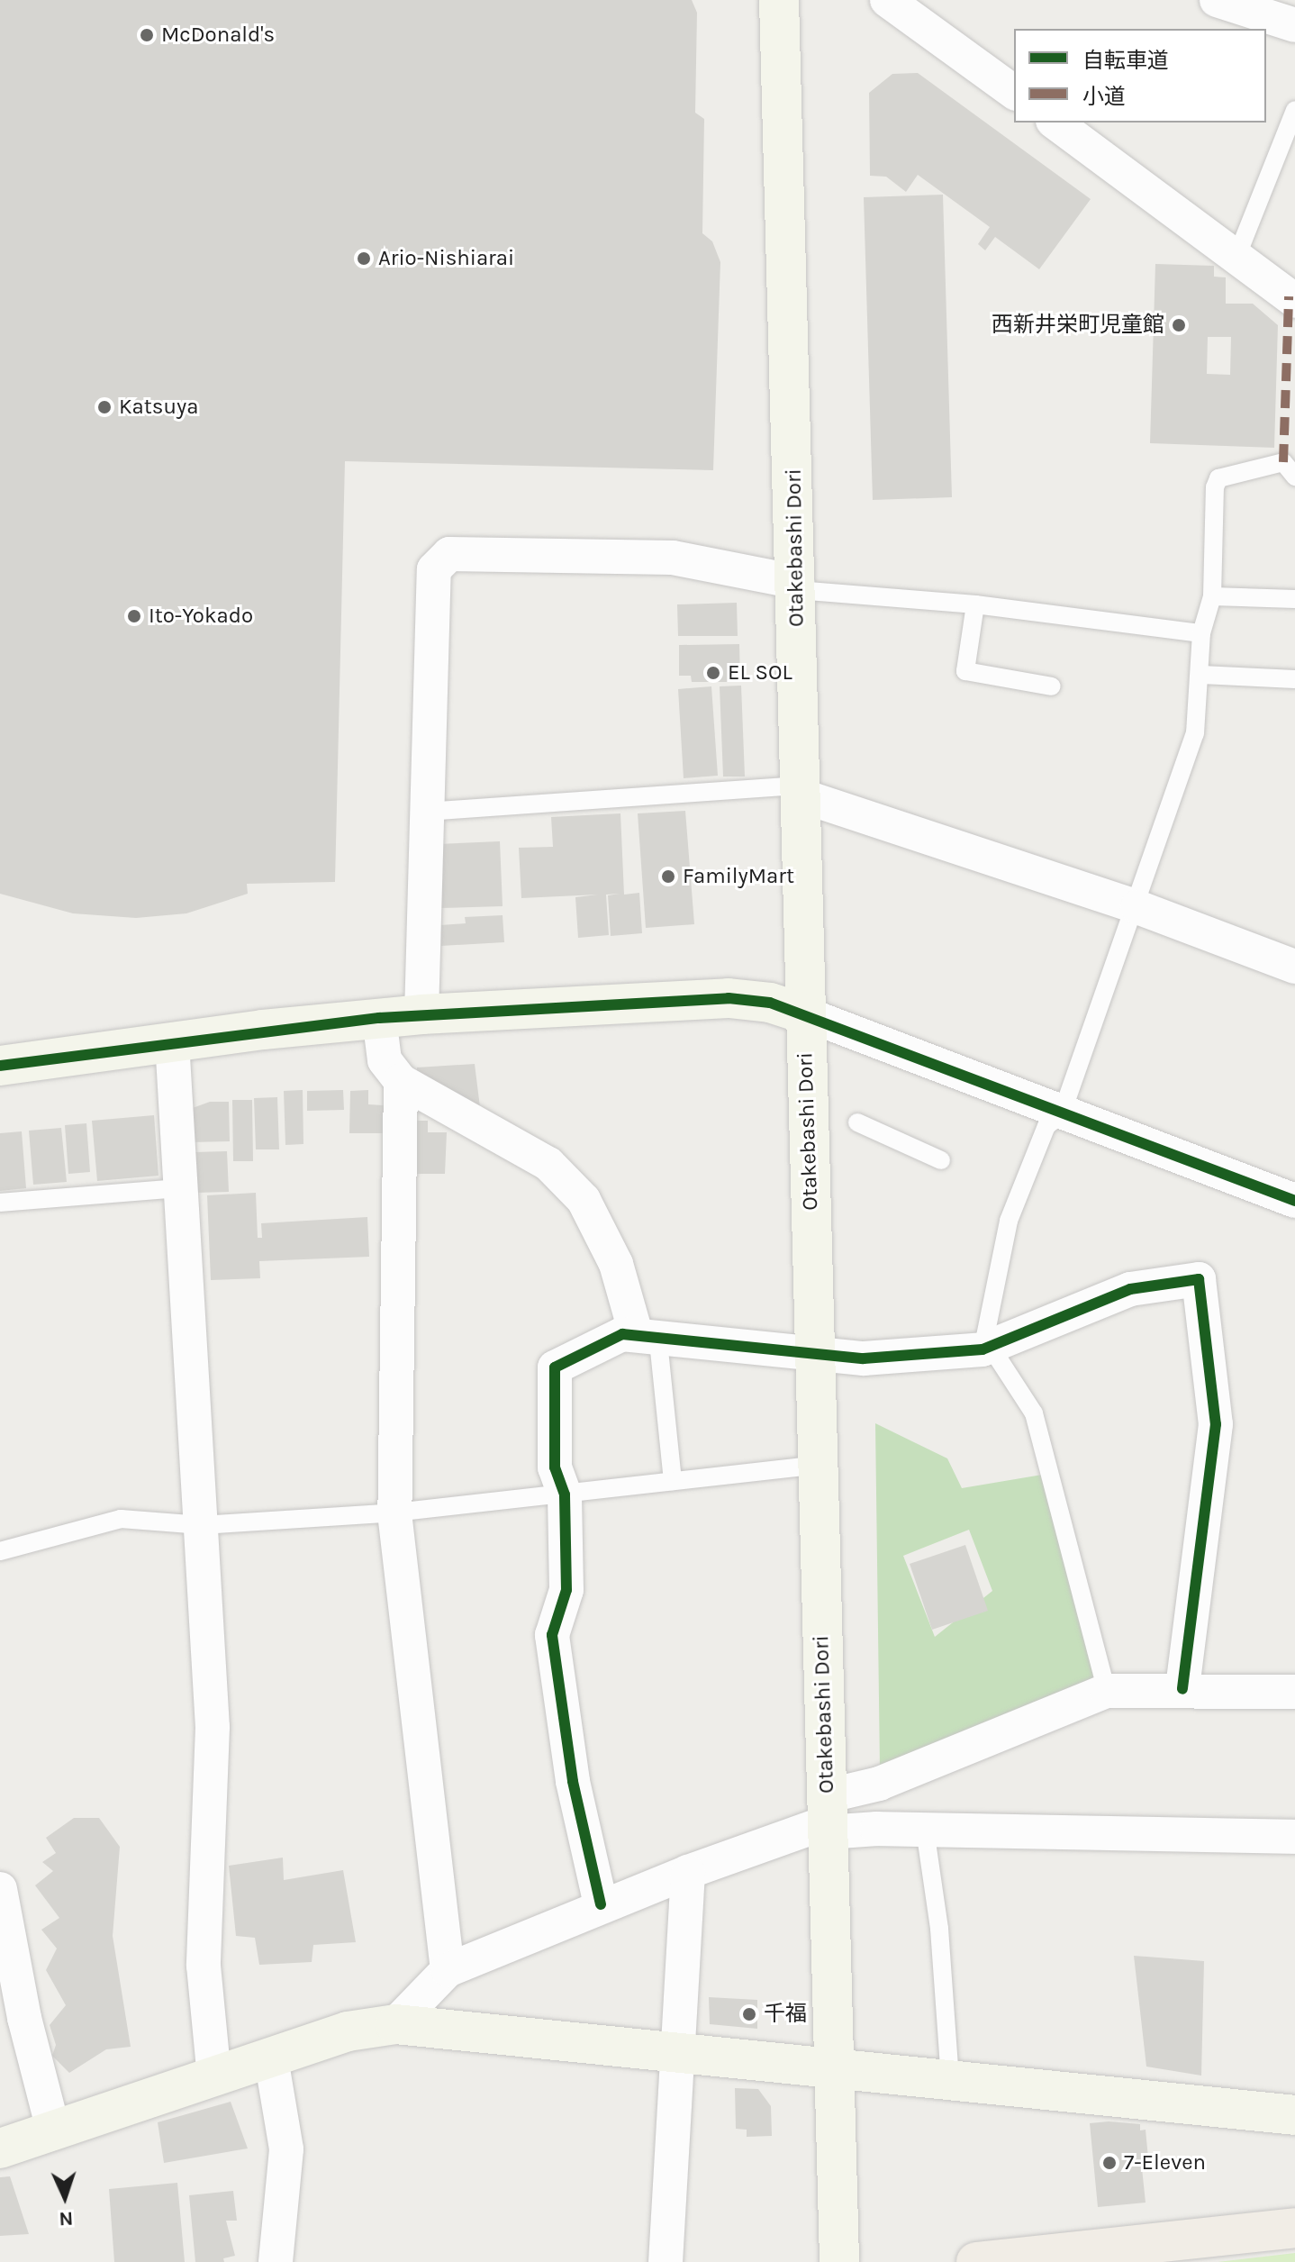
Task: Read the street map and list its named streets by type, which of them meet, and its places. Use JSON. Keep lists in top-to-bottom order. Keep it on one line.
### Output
{"streets":{"main road":["Otakebashi Dori"]},"places":["McDonald's","Ario-Nishiarai","西新井栄町児童館","Katsuya","Ito-Yokado","EL SOL","FamilyMart","千福","7-Eleven"],"legend":["自転車道","小道"],"north":"bottom"}
